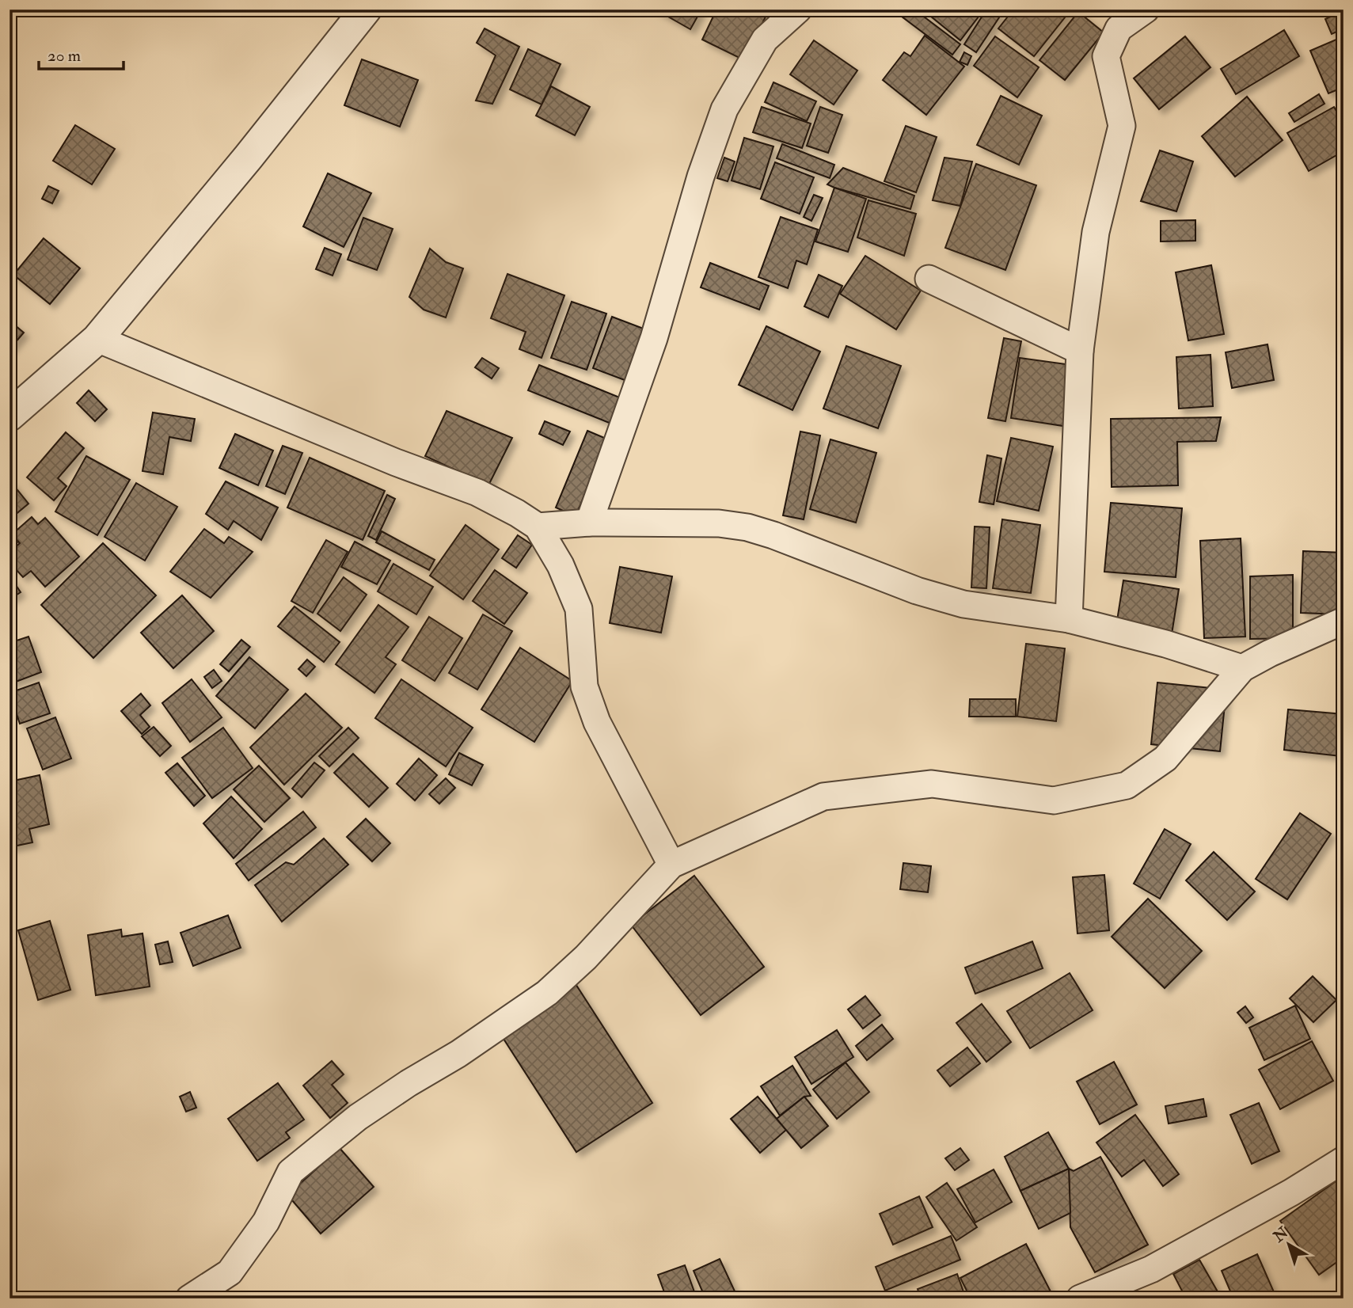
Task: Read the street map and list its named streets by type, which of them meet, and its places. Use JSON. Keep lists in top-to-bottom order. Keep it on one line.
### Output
{"scale_bar":"20 m","north":"top left"}
